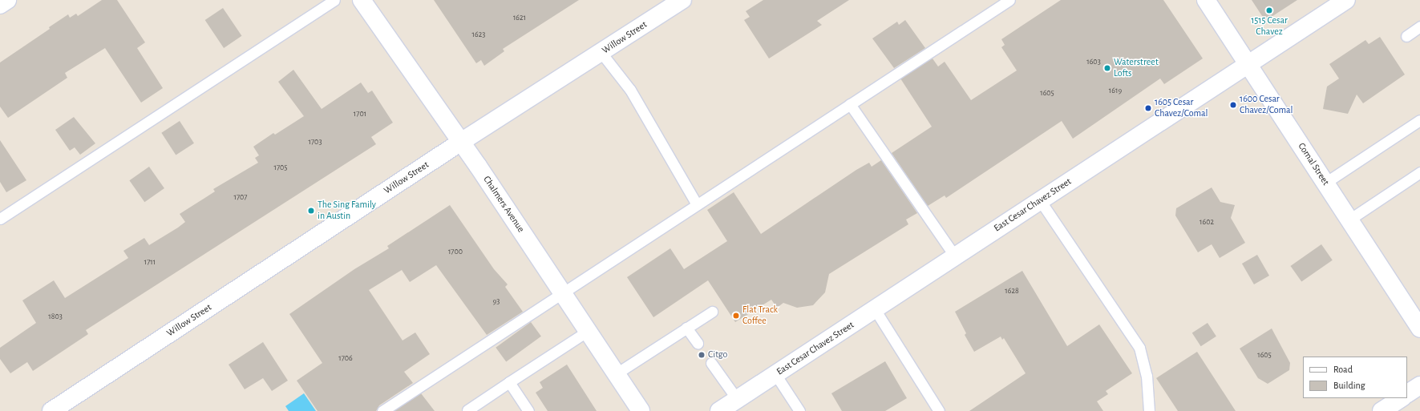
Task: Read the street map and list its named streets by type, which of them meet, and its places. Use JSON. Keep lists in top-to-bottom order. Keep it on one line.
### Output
{"streets":{"street":["Willow Street","Comal Street","Chalmers Avenue","East Cesar Chavez Street"]},"crossings":[["Willow Street","Chalmers Avenue"],["Comal Street","East Cesar Chavez Street"]],"places":["1515 Cesar Chavez","Waterstreet Lofts","1600 Cesar Chavez/Comal","1605 Cesar Chavez/Comal","The Sing Family in Austin","Flat Track Coffee","Citgo"],"house_numbers":["1621","1623","1603","1619","1605","1701","1703","1705","1707","1602","1700","1711","1628","93","1803","1605","1706"],"legend":["Road","Building"]}
